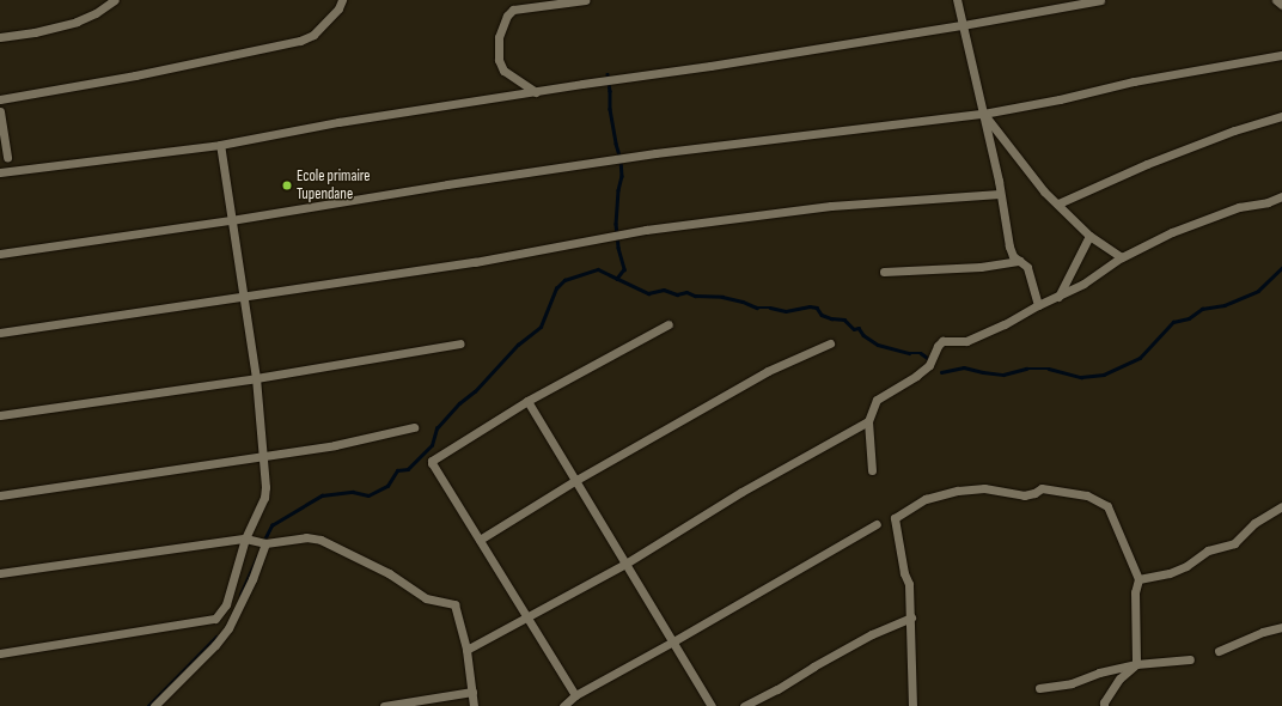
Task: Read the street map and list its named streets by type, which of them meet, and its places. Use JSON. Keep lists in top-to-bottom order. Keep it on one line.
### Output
{"places":["Ecole primaire Tupendane"]}
